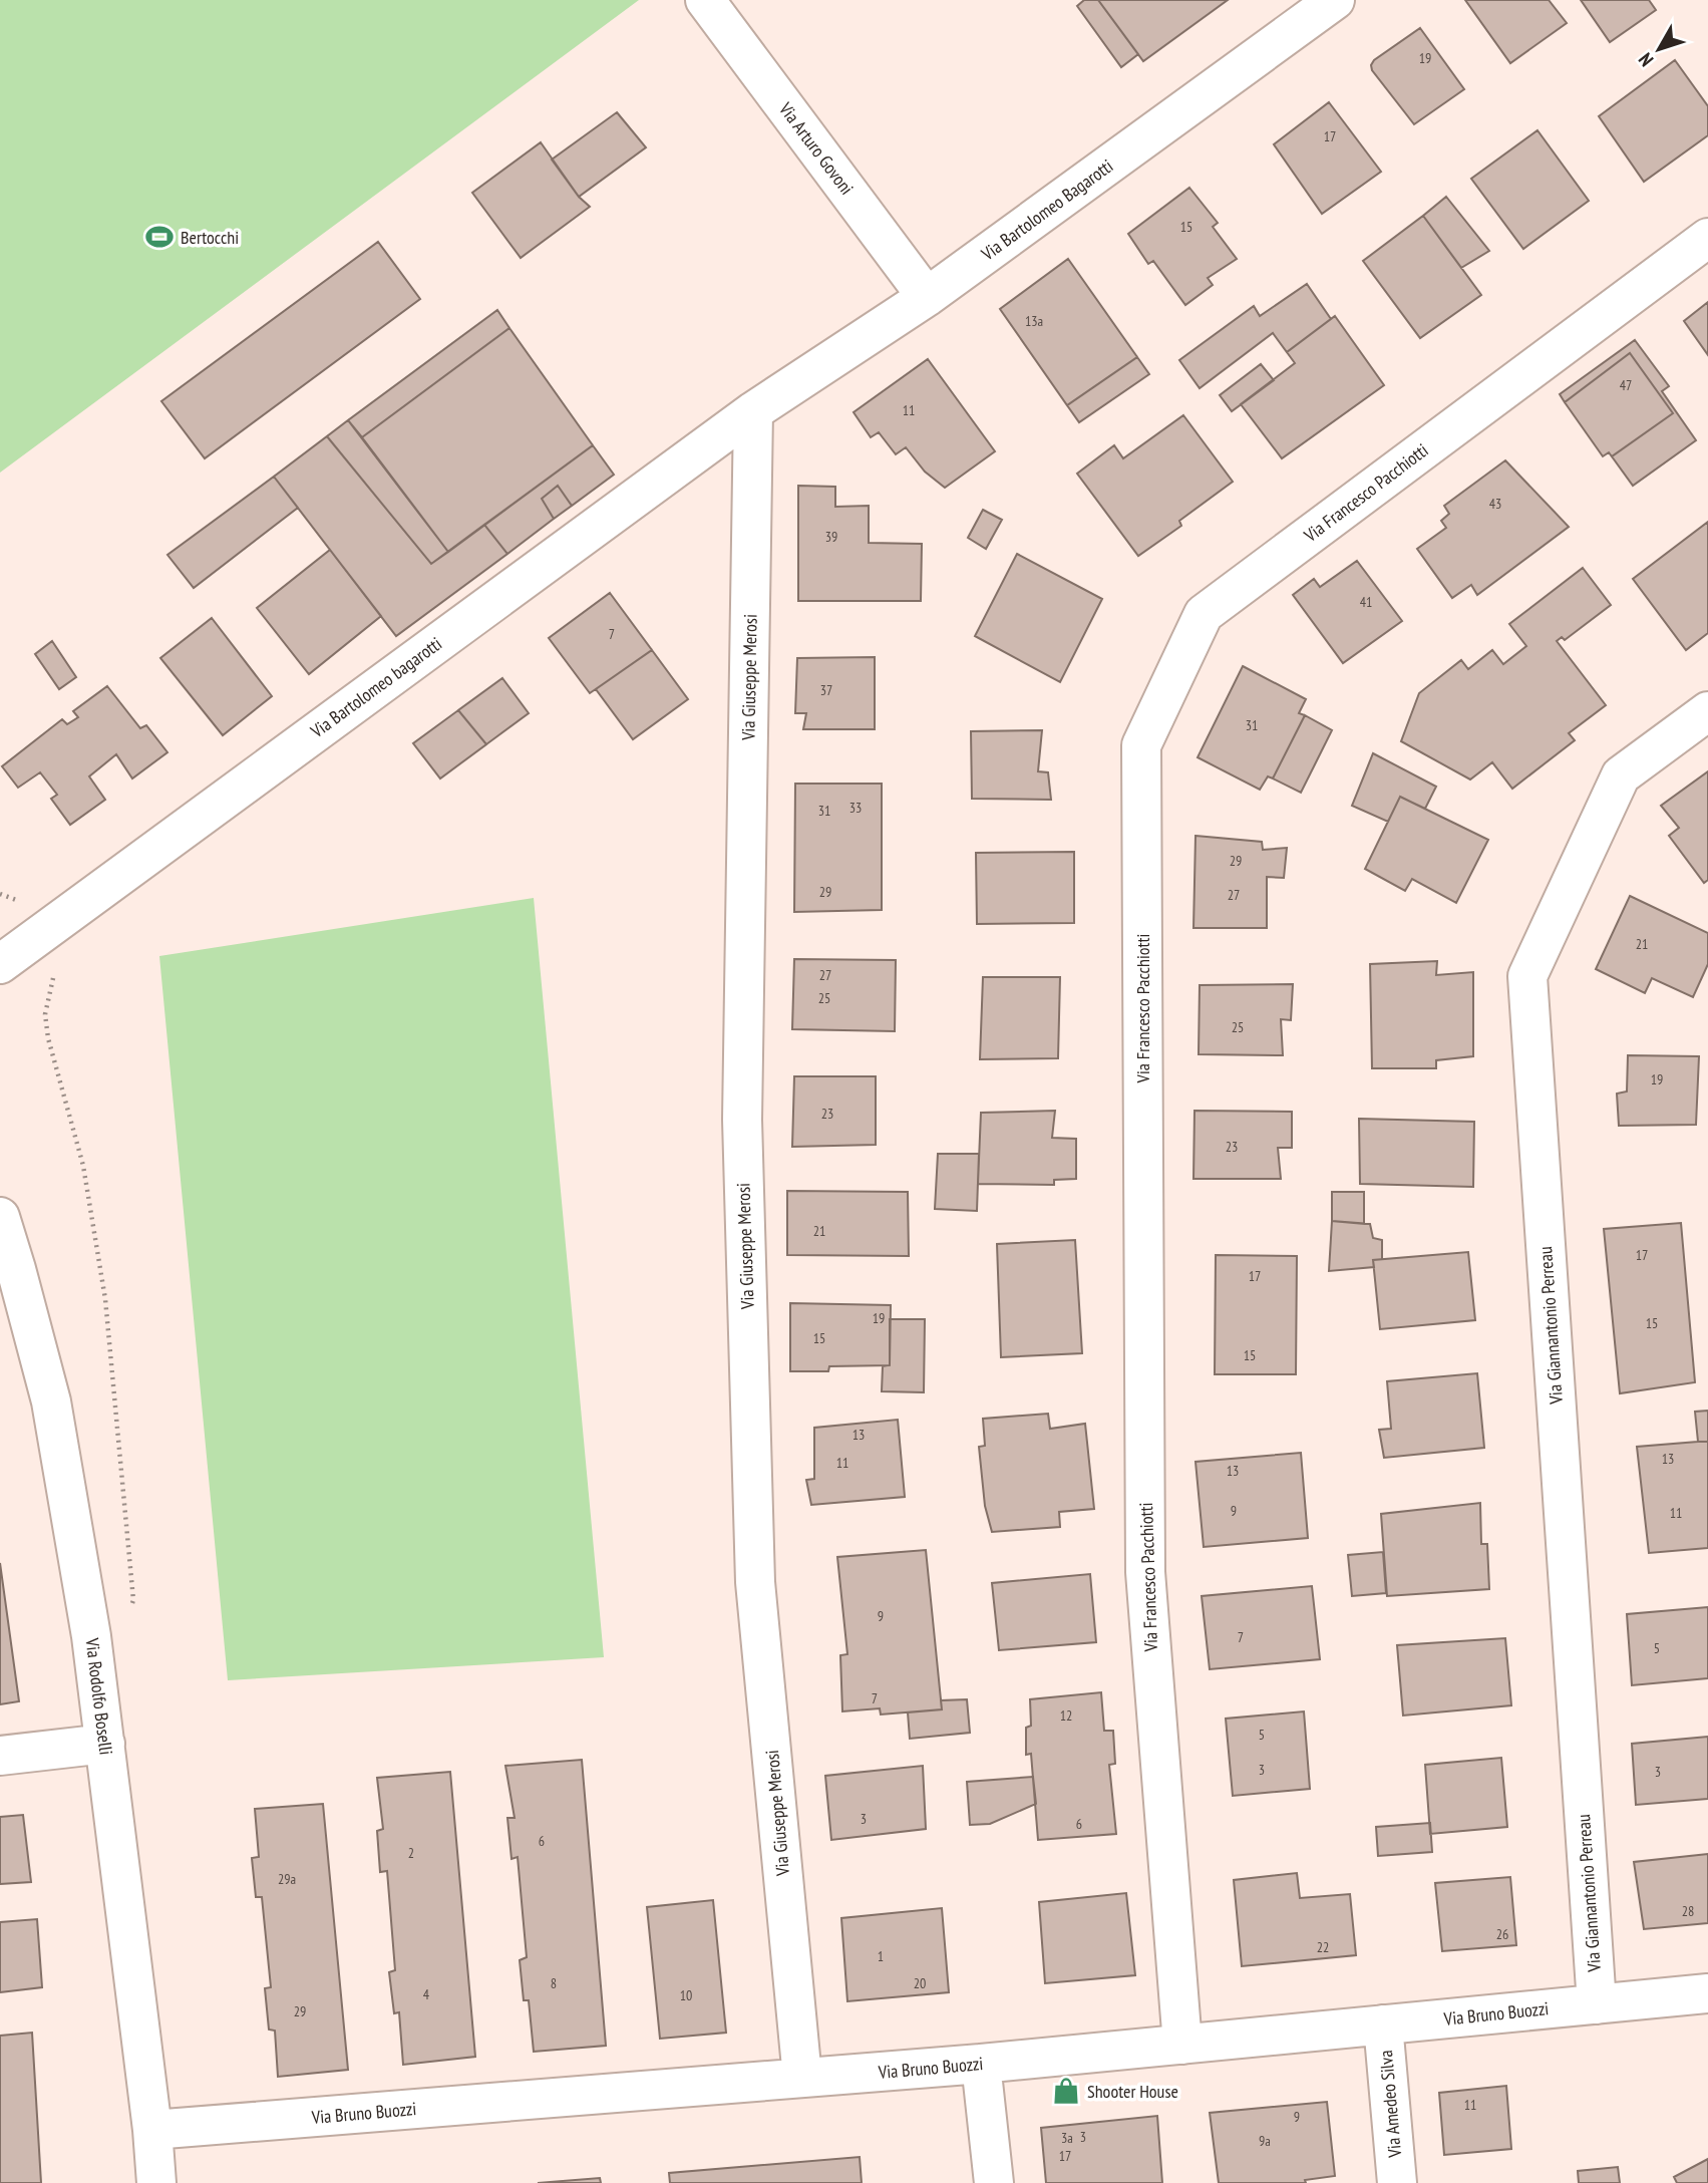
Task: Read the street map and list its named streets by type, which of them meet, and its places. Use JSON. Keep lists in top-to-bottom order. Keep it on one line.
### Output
{"streets":{"street":["Via Arturo Govoni","Via Bartolomeo Bagarotti","Via Francesco Pacchiotti","Via Giuseppe Merosi","Via Bartolomeo bagarotti","Via Giannantonio Perreau","Via Rodolfo Boselli","Via Bruno Buozzi","Via Amedeo Silva"]},"crossings":[["Via Arturo Govoni","Via Bartolomeo Bagarotti"],["Via Bartolomeo Bagarotti","Via Giuseppe Merosi"],["Via Bartolomeo Bagarotti","Via Bartolomeo bagarotti"],["Via Francesco Pacchiotti","Via Bruno Buozzi"],["Via Giuseppe Merosi","Via Bartolomeo bagarotti"],["Via Giuseppe Merosi","Via Bruno Buozzi"],["Via Giannantonio Perreau","Via Bruno Buozzi"],["Via Rodolfo Boselli","Via Bruno Buozzi"],["Via Bruno Buozzi","Via Amedeo Silva"]],"places":{"sports":["Bertocchi"],"shop":["Shooter House"]},"house_numbers":["19","17","15","13a","47","11","43","39","41","7","37","31","33","31","29","29","27","21","27","25","25","19","23","23","21","17","17","19","15","15","15","13","13","11","13","9","11","9","7","5","7","12","5","3","3","3","6","6","2","29a","28","26","22","1","8","20","4","10","29","11","9","3","3a","9a","17"],"north":"bottom left"}
